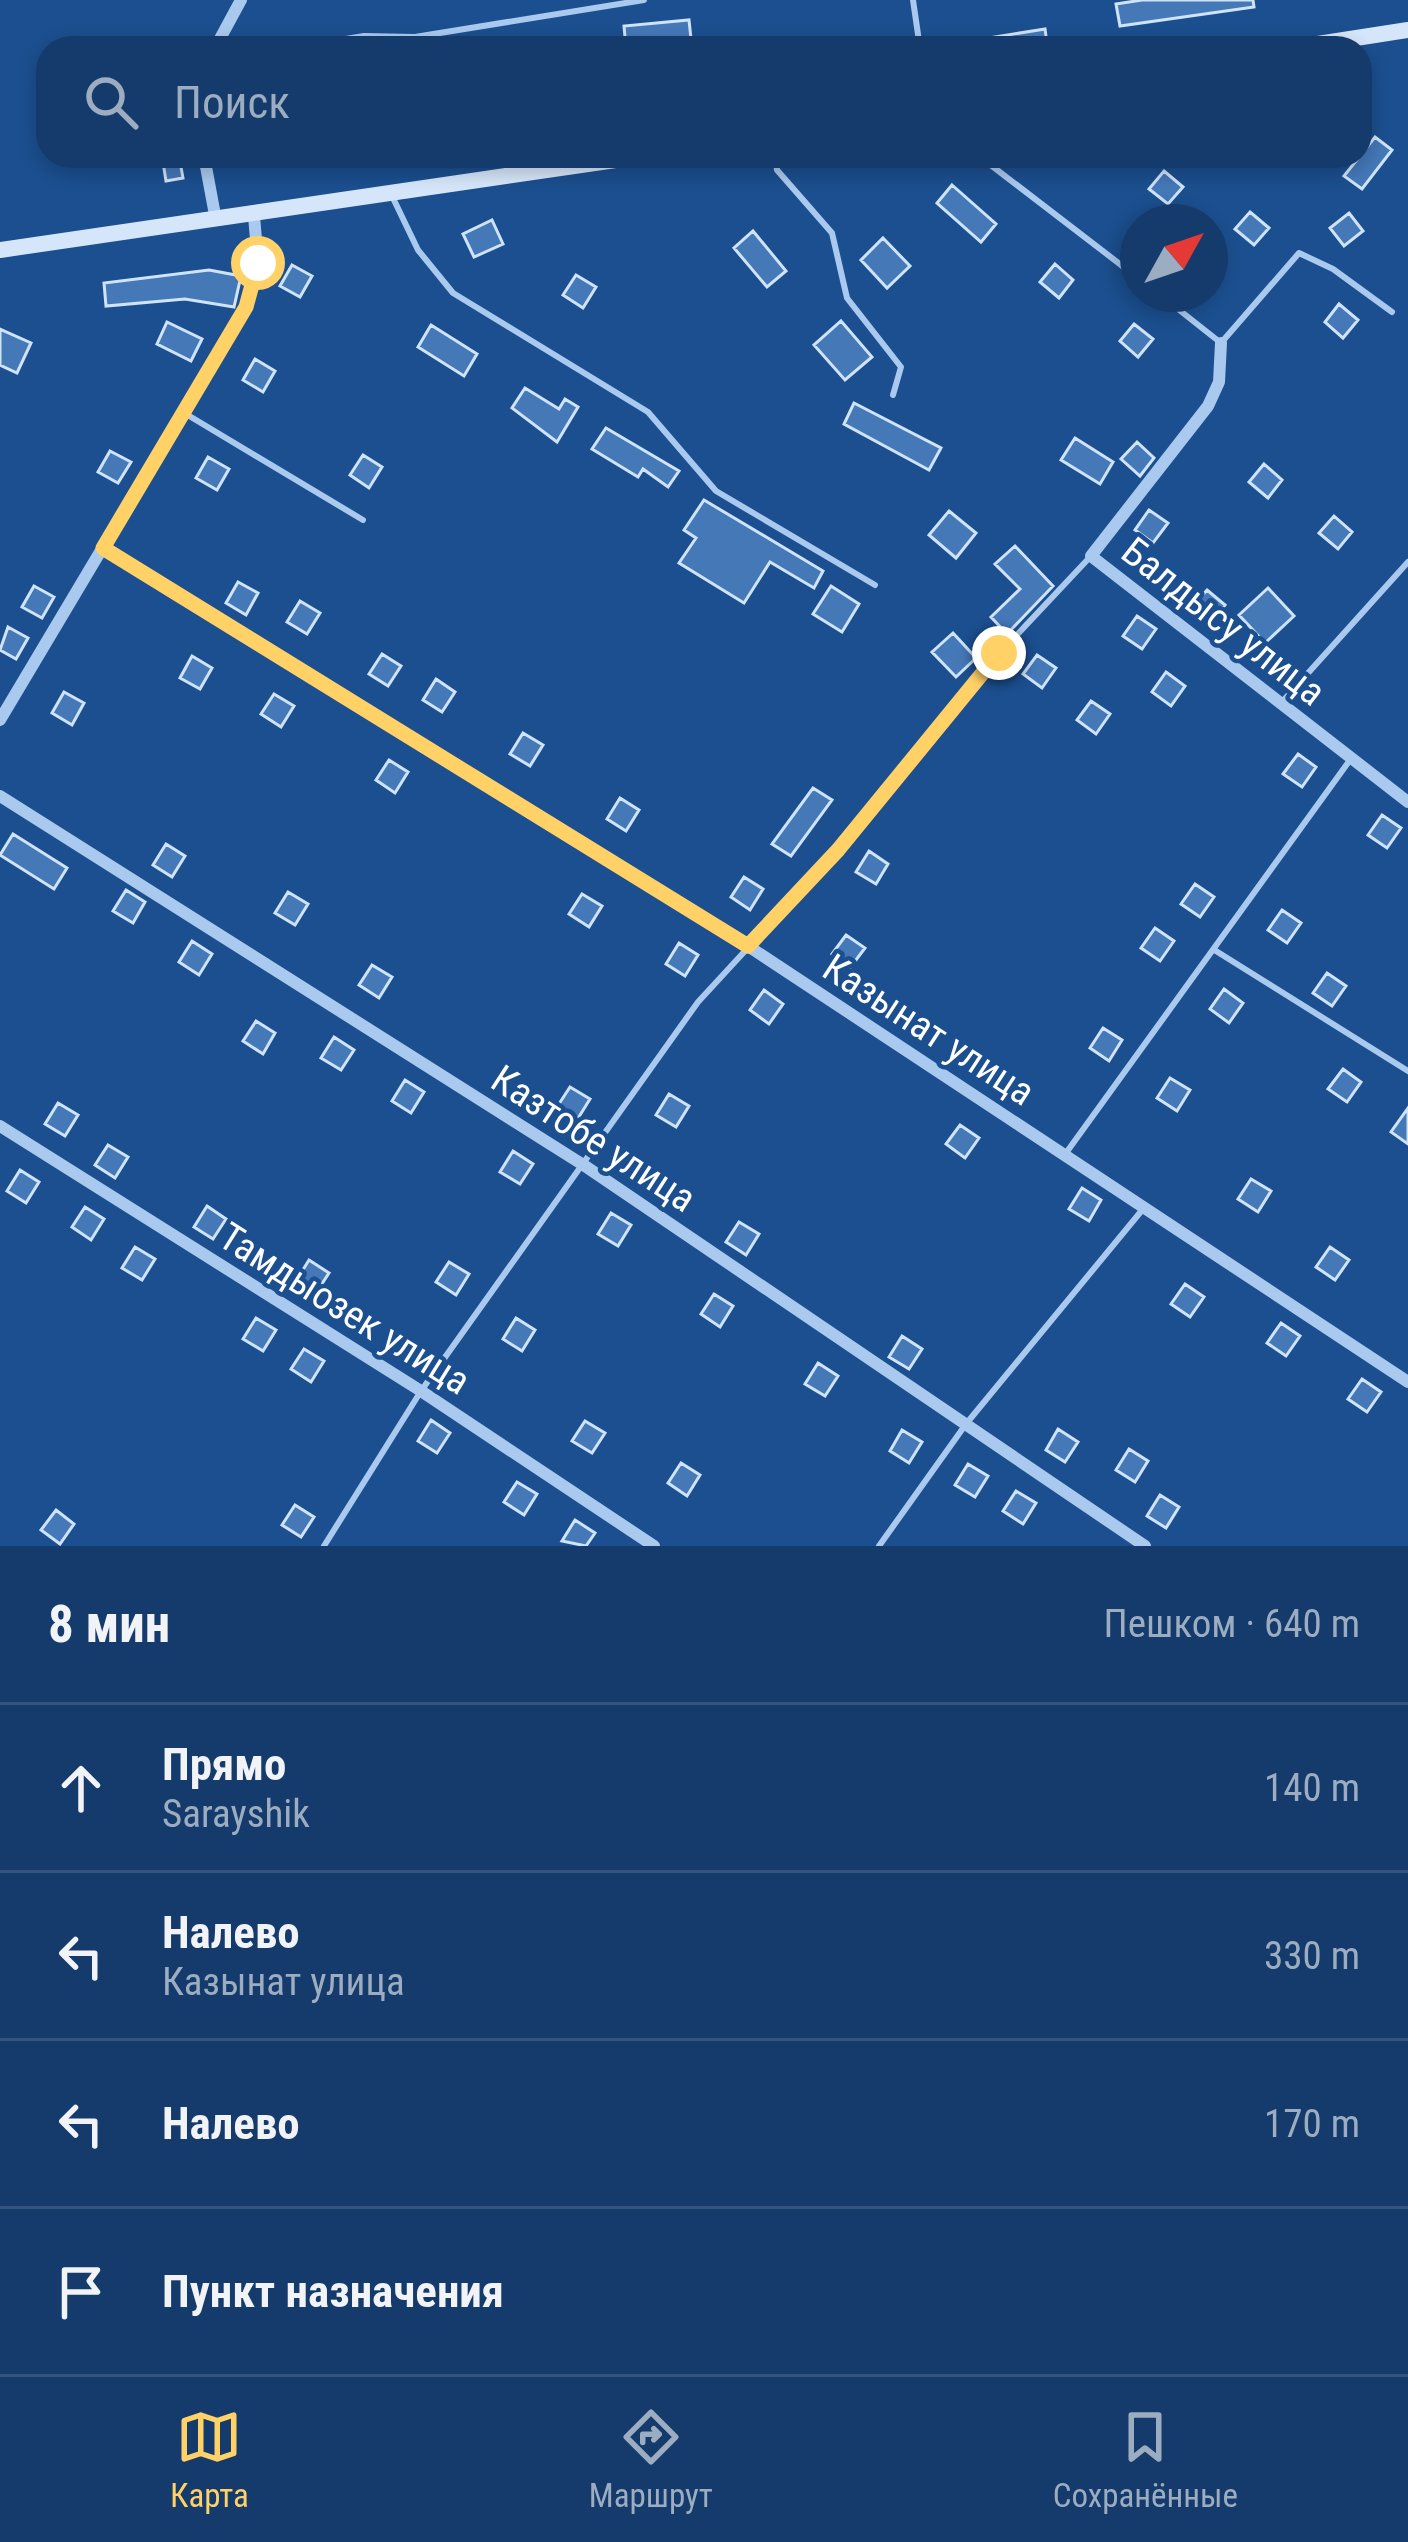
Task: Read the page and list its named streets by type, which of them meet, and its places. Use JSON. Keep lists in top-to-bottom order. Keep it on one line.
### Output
{"streets":{"street":["Балдысу улица","Казынат улица","Казтобе улица","Тамдыозек улица"]},"north":"top right","page":{"search":"Поиск","heading":["8 мин","Пешком · 640 m"],"list":[["Прямо","Sarayshik","140 m"],["Налево","Казынат улица","330 m"],["Налево","170 m"],"Пункт назначения"],"nav":["Карта","Маршрут","Сохранённые"]}}
